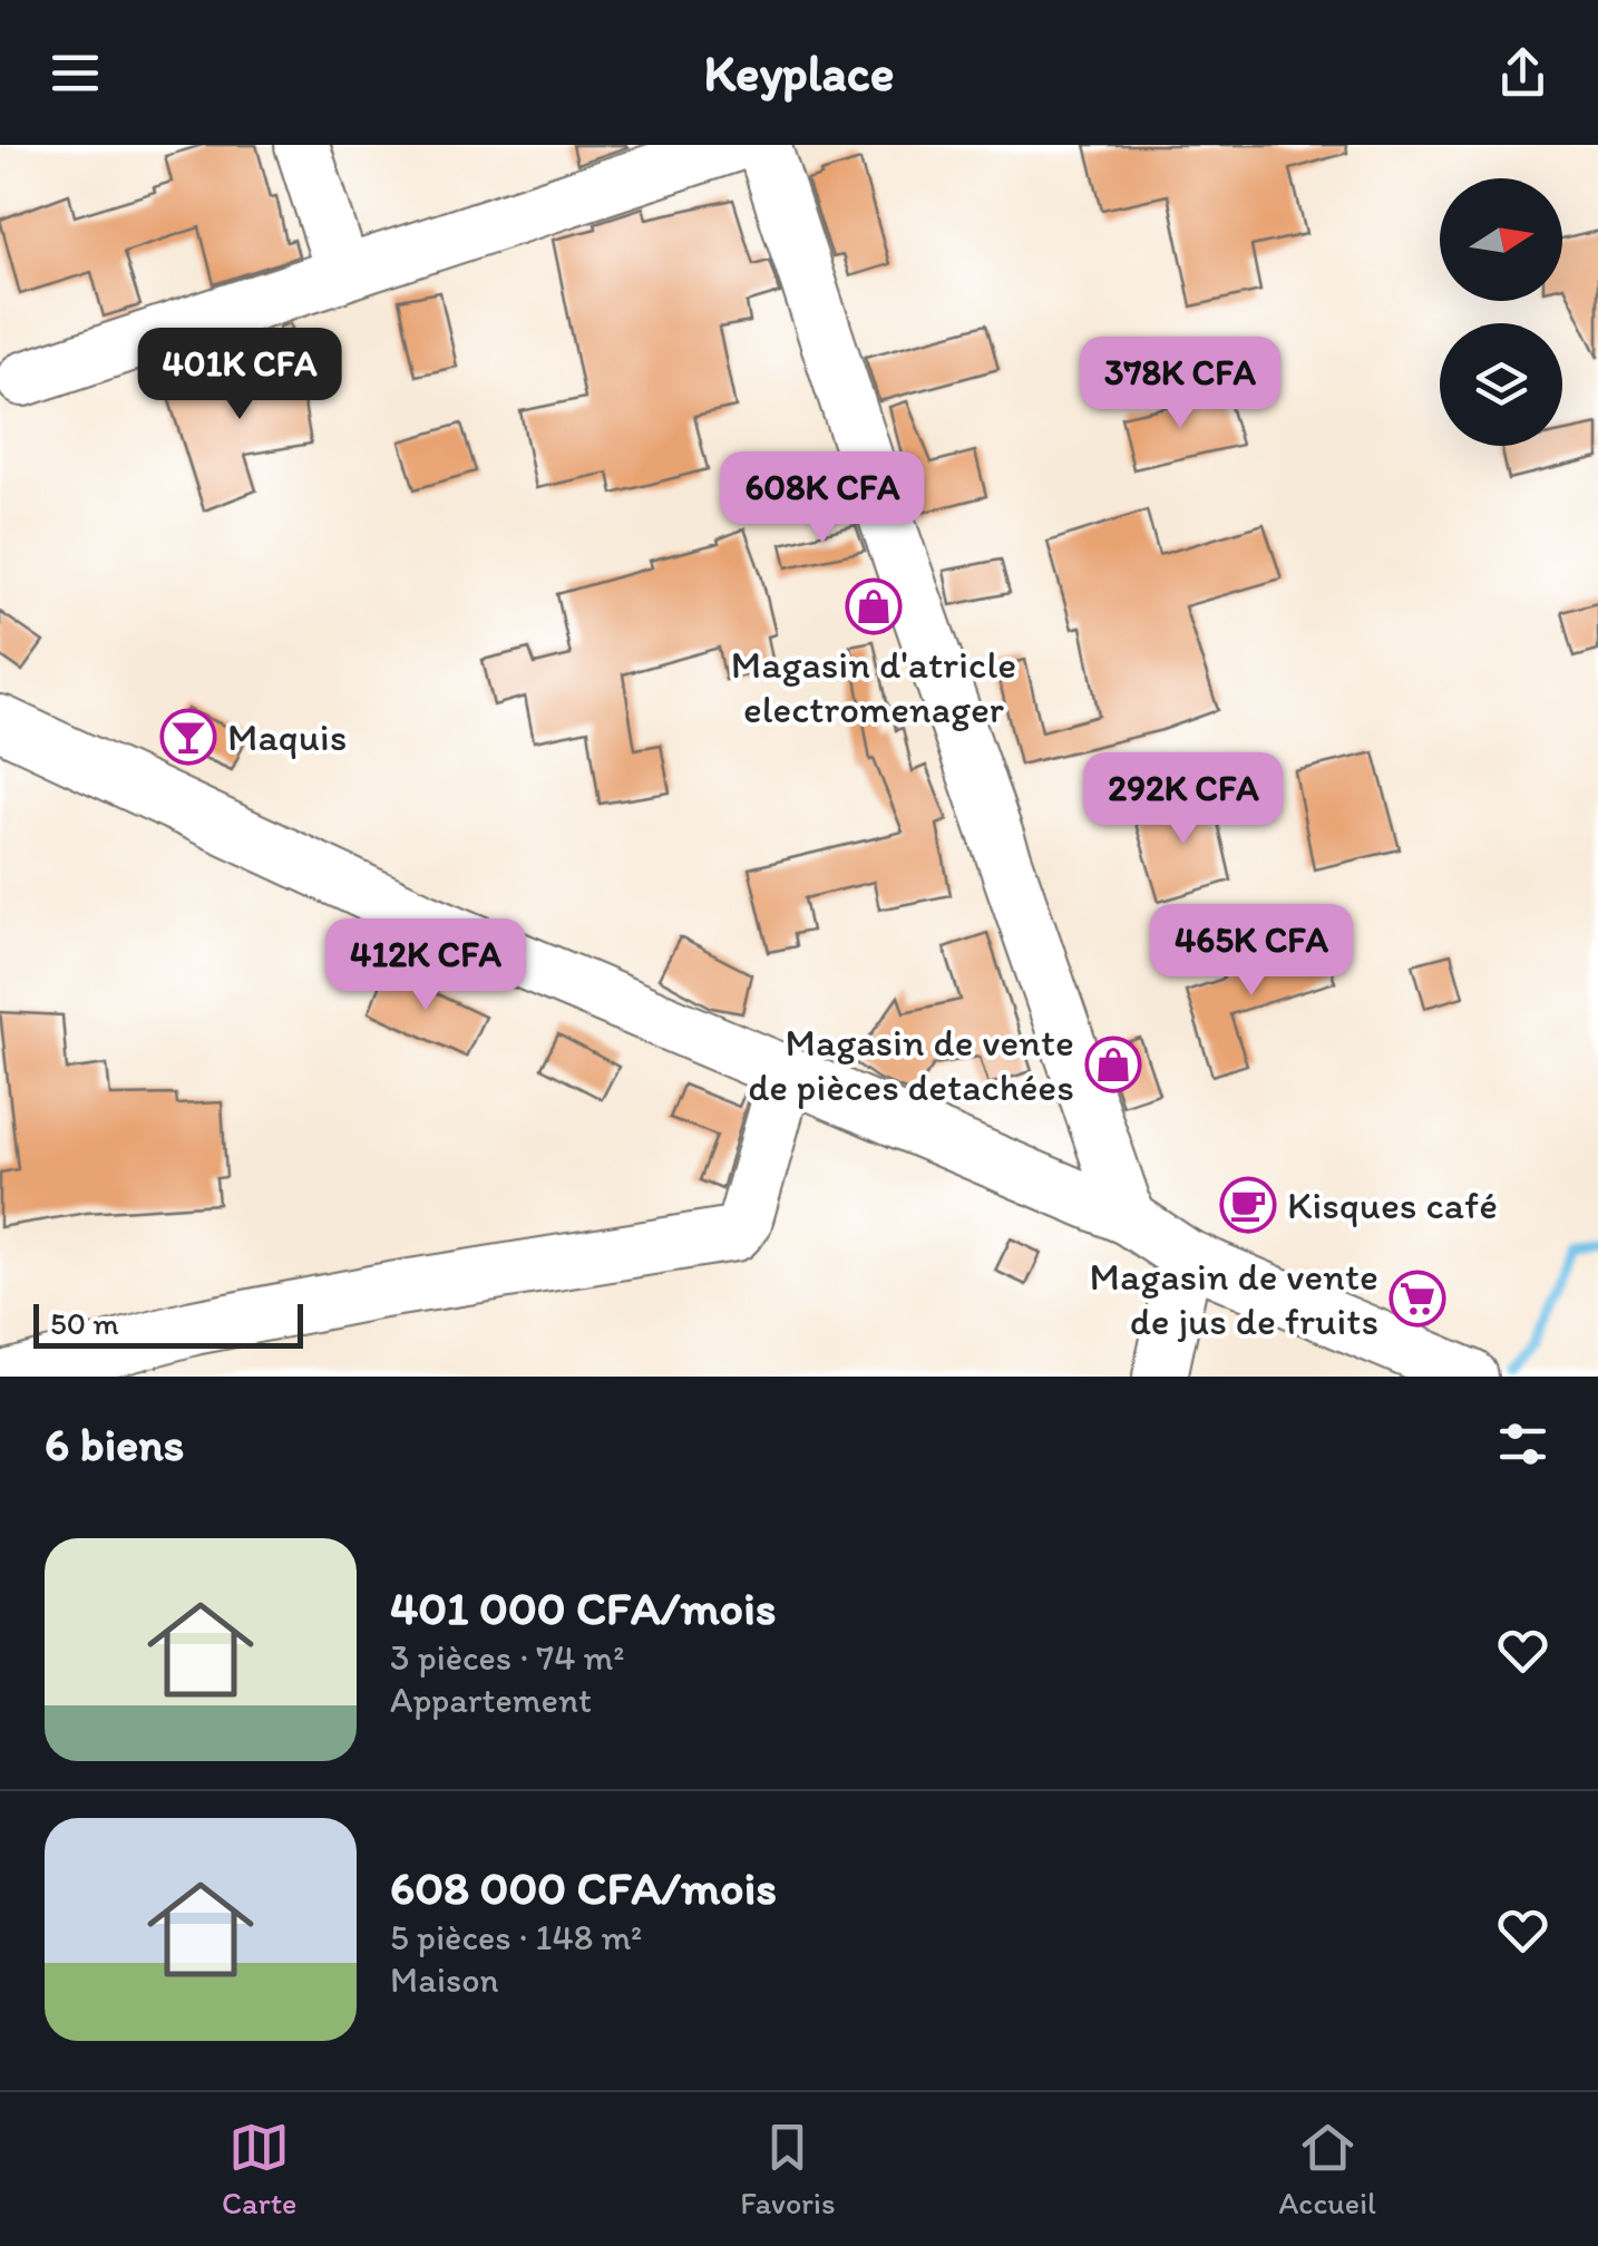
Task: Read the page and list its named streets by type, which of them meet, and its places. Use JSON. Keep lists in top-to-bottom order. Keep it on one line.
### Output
{"places":{"shop":["Magasin d'atricle electromenager","Magasin de vente de pièces detachées"],"bar":["Maquis"],"cafe":["Kisques café"],"supermarket":["Magasin de vente de jus de fruits"]},"scale_bar":"50 m","north":"right","page":{"header":"Keyplace","price":["401K CFA","378K CFA","608K CFA","292K CFA","465K CFA","412K CFA"],"scale":"50 m","heading":"6 biens","list":[{"name":"401 000 CFA/mois","note":"3 pièces · 74 m² · Appartement"},{"name":"608 000 CFA/mois","note":"5 pièces · 148 m² · Maison"}],"tabs":["Carte","Favoris","Accueil"]}}
